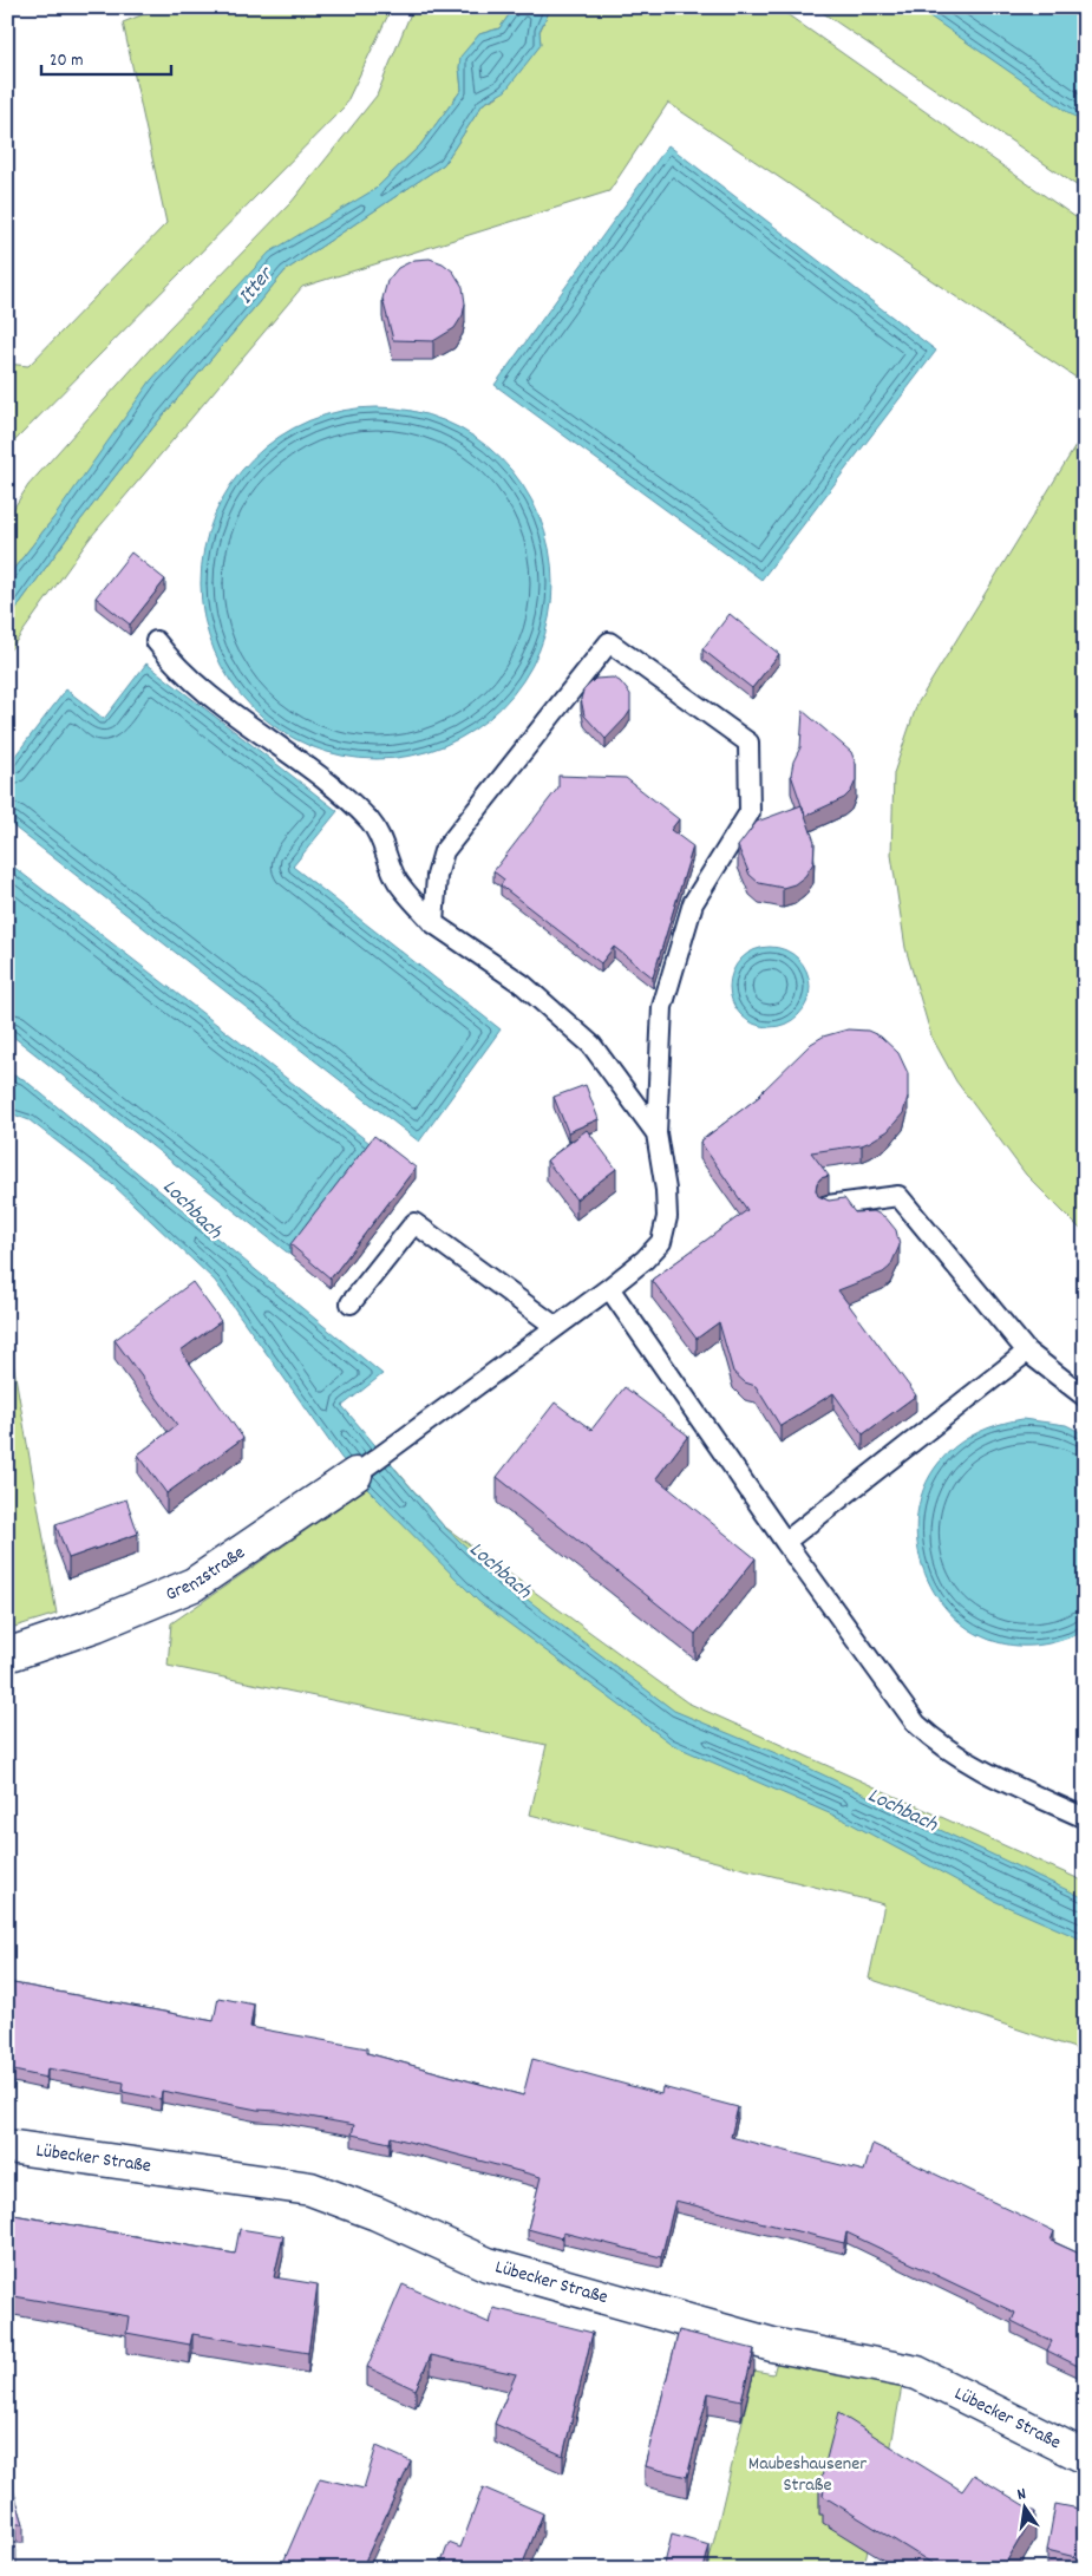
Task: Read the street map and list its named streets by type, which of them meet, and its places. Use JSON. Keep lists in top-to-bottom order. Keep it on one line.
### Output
{"streets":{"street":["Grenzstraße","Lübecker Straße"]},"water":["Itter","Lochbach"],"parks":["Maubeshausener Straße"],"scale_bar":"20 m","north":"top"}
